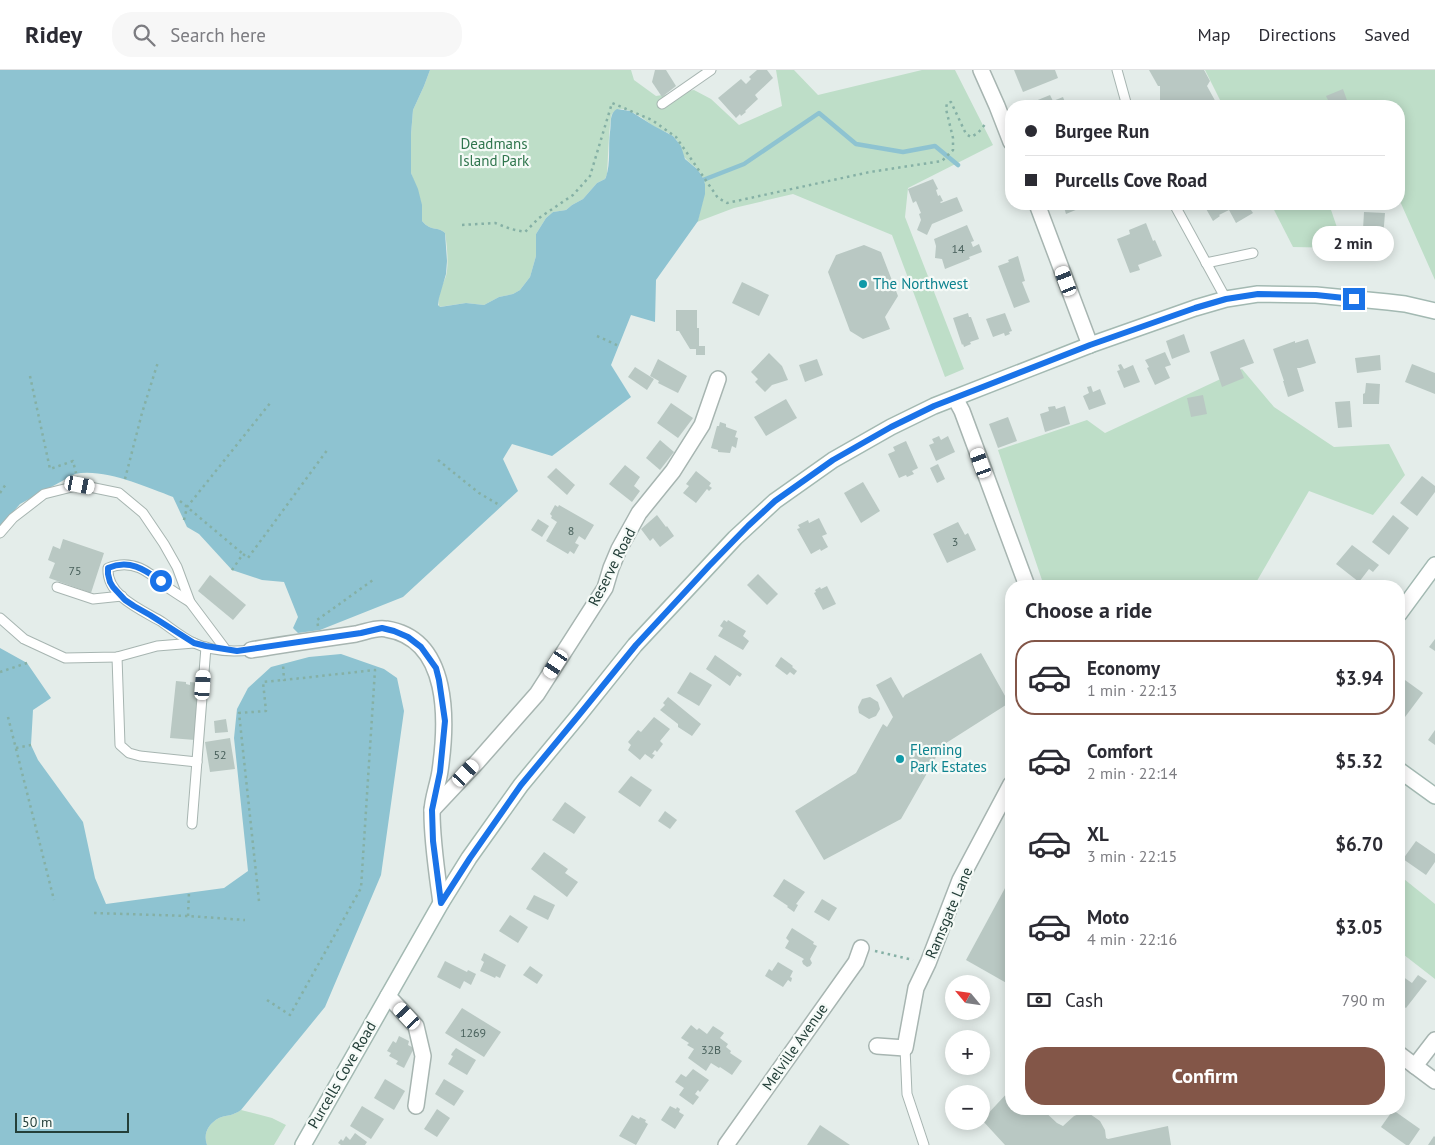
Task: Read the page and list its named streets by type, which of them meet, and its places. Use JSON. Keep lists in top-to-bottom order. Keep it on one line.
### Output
{"streets":{"street":["Reserve Road","Ramsgate Lane","Melville Avenue","Purcells Cove Road"]},"parks":["Deadmans Island Park"],"places":["The Northwest","Fleming Park Estates"],"house_numbers":["14","8","3","75","52","1269","32B"],"scale_bar":"50 m","north":"top left","page":{"header":"Ridey","search":"Search here","nav":["Map","Directions","Saved"],"banner":["Burgee Run","Purcells Cove Road"],"bubble":"2 min","heading":"Choose a ride","list":[{"name":"Economy","note":"1 min · 22:13","value":"$3.94"},{"name":"Comfort","note":"2 min · 22:14","value":"$5.32"},{"name":"XL","note":"3 min · 22:15","value":"$6.70"},{"name":"Moto","note":"4 min · 22:16","value":"$3.05"}],"pay":["Cash","790 m"],"map_buttons":["+","−"],"buttons":"Confirm","scale":"50 m"}}
